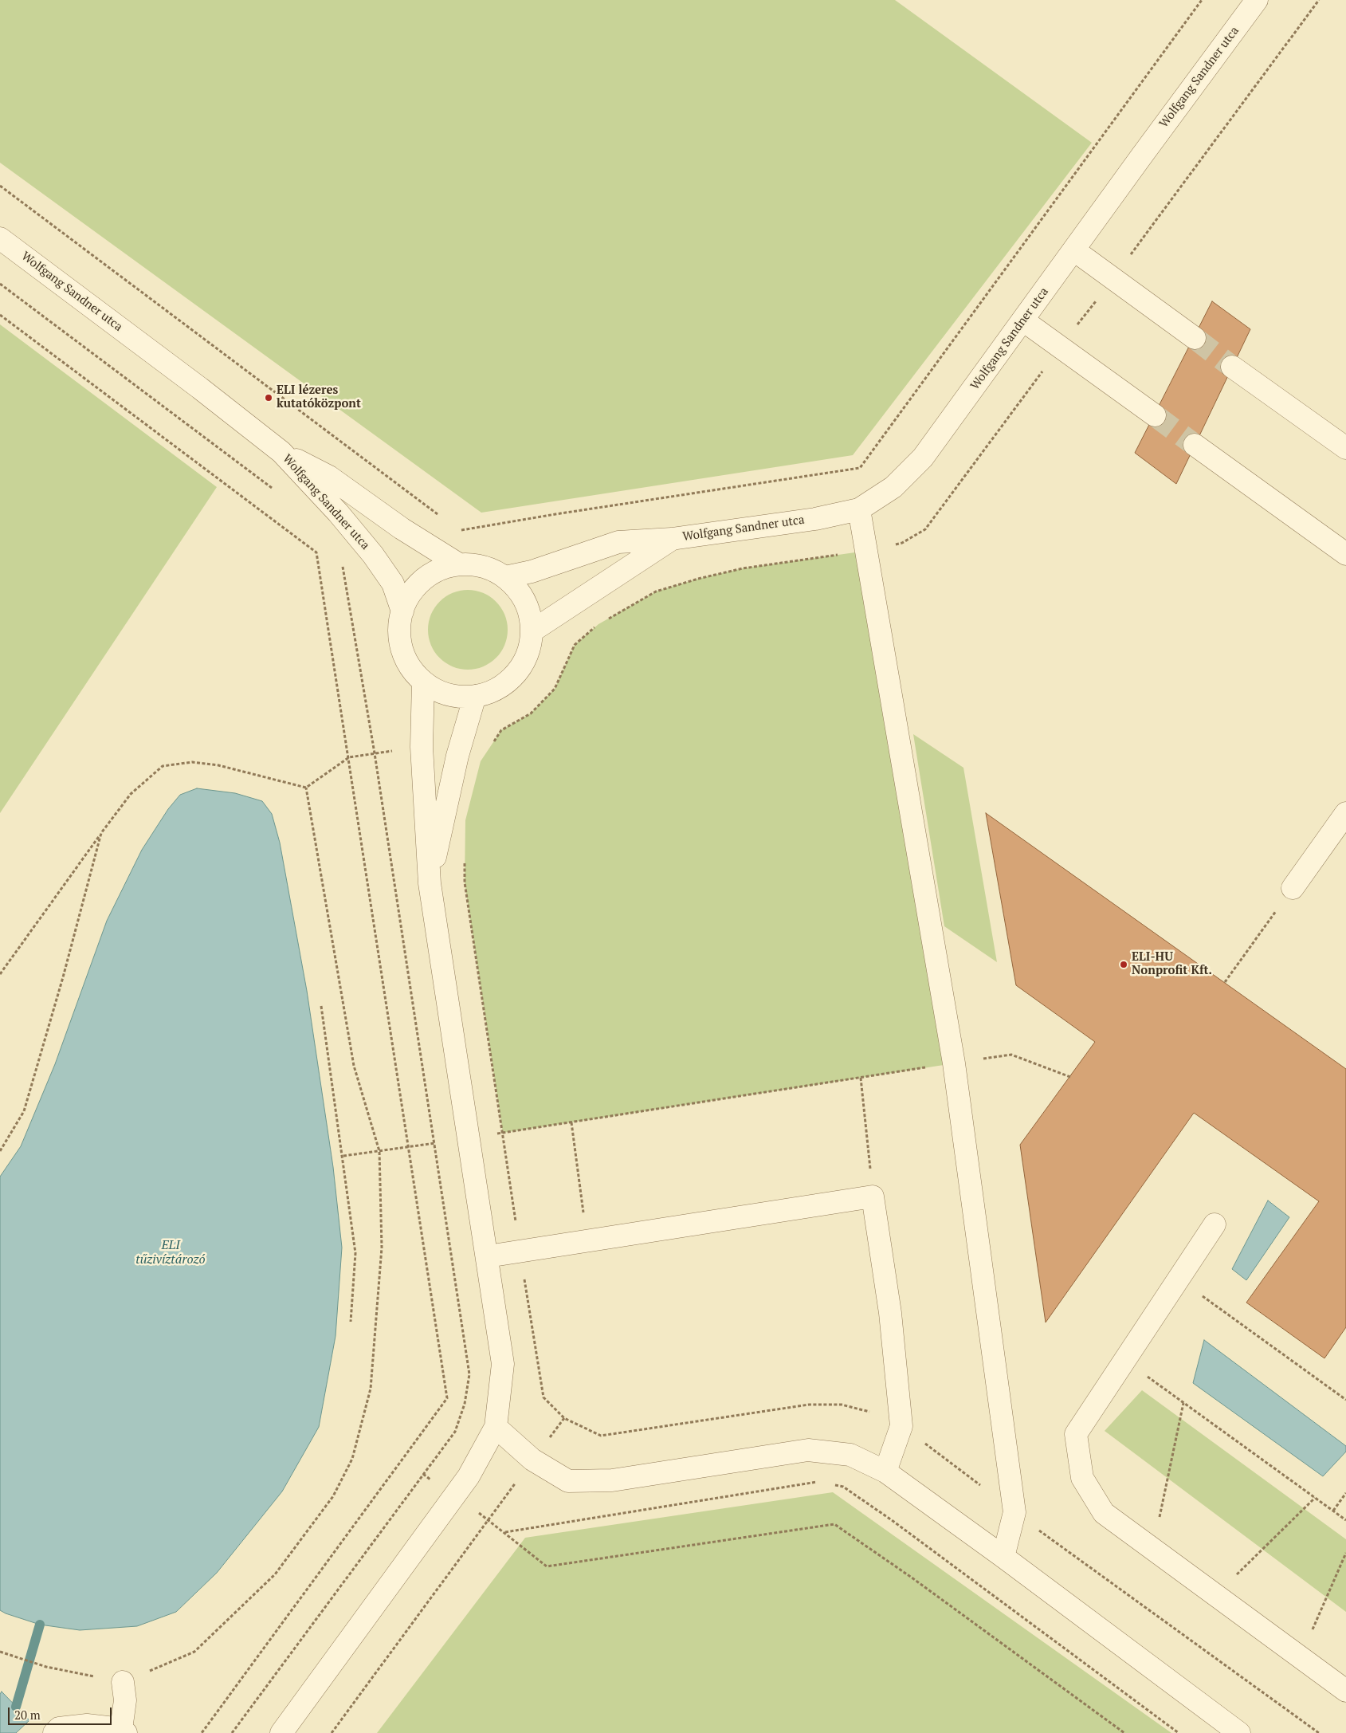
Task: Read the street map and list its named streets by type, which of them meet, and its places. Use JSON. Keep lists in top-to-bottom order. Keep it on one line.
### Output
{"streets":{"street":["Wolfgang Sandner utca"]},"water":["ELI tűzivíztározó"],"places":["ELI lézeres kutatóközpont","ELI-HU Nonprofit Kft."],"scale_bar":"20 m"}
